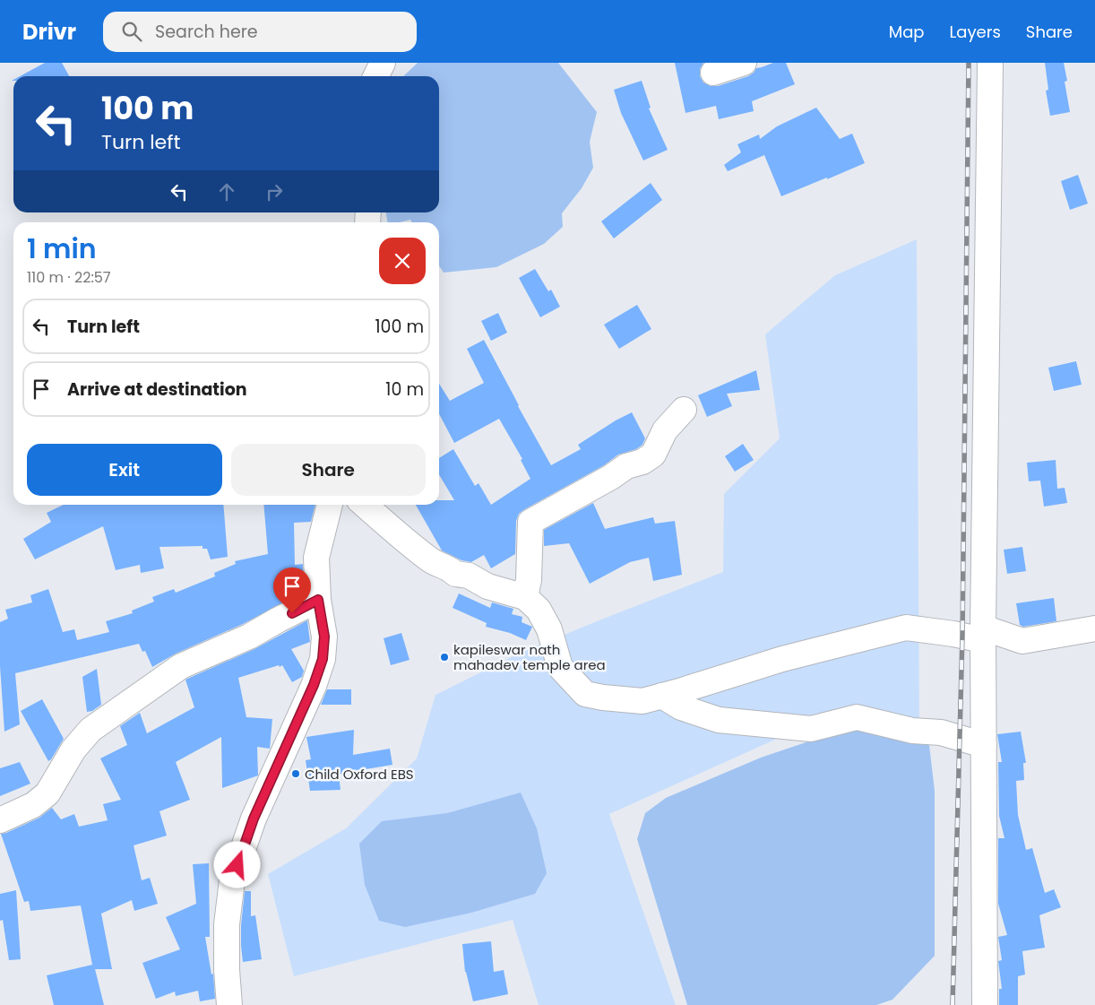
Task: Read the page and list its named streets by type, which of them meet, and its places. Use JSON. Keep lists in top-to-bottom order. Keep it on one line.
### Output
{"places":["kapileswar nath mahadev temple area","Child Oxford EBS"],"page":{"header":"Drivr","search":"Search here","nav":["Map","Layers","Share"],"turn":["100 m","Turn left"],"heading":["1 min","110 m · 22:57"],"list":[{"name":"Turn left","value":"100 m"},{"name":"Arrive at destination","value":"10 m"}],"buttons":["Exit","Share"]}}
